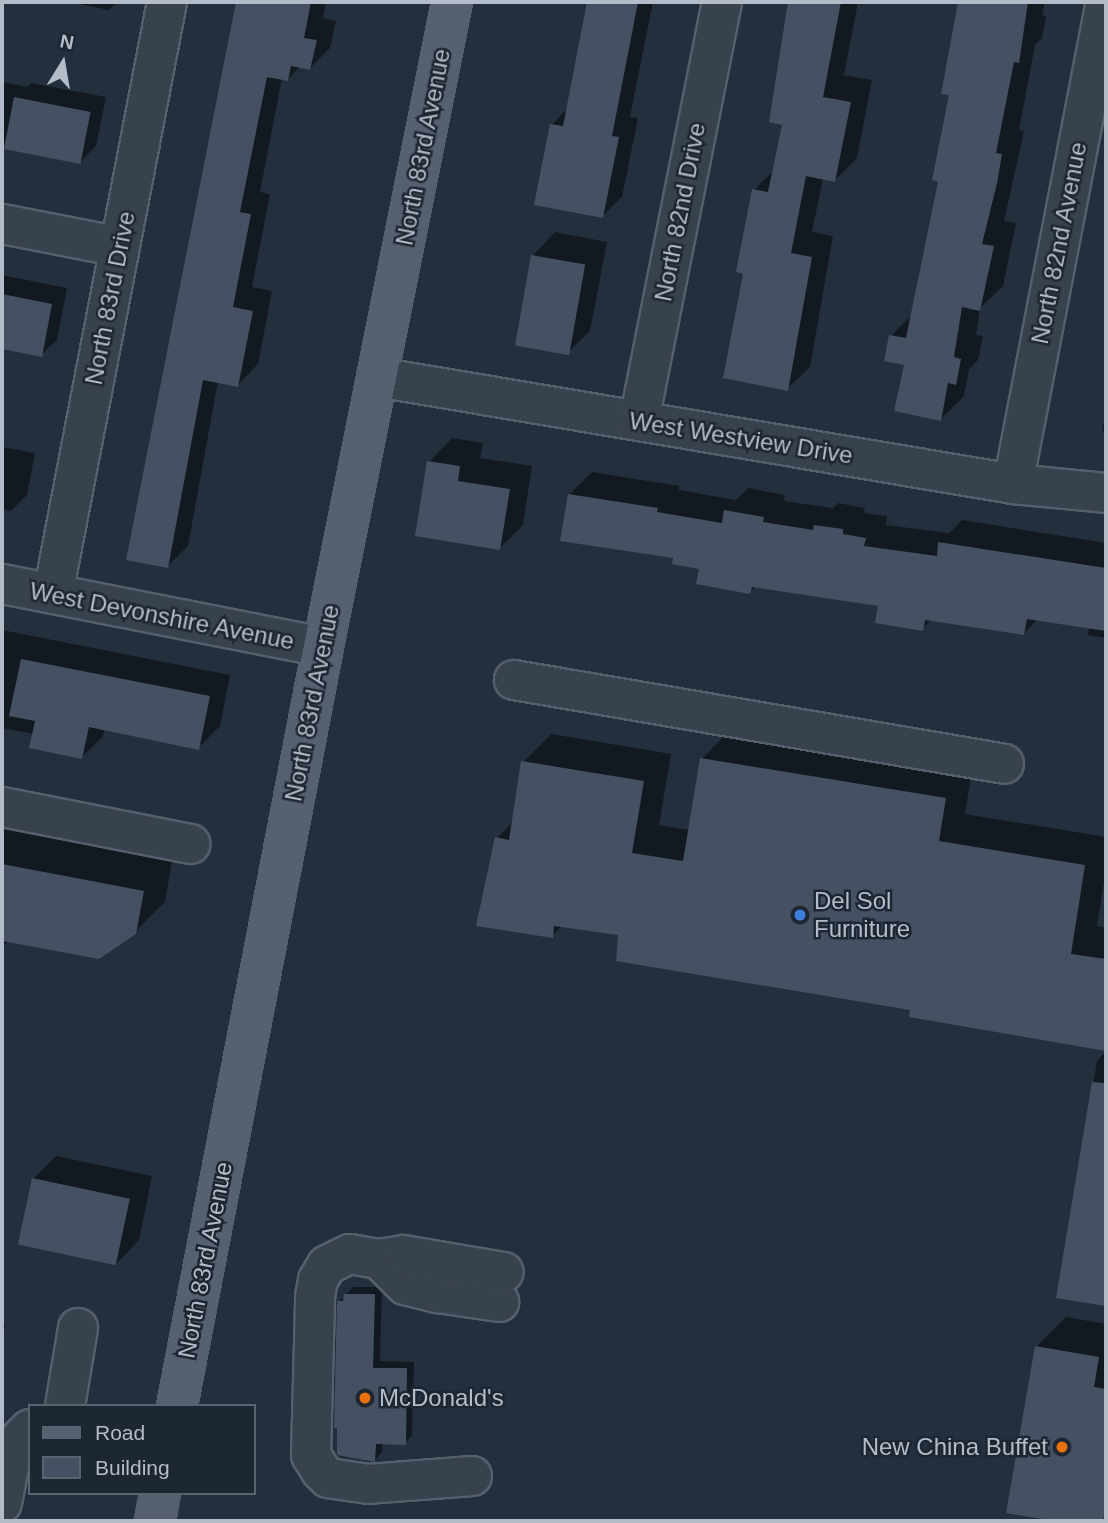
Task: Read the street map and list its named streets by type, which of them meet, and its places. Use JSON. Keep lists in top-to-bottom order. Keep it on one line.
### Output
{"streets":{"main road":["North 83rd Avenue"],"street":["North 82nd Drive","North 82nd Avenue","North 83rd Drive","West Westview Drive","West Devonshire Avenue"]},"crossings":[["North 83rd Avenue","West Westview Drive"],["North 83rd Avenue","West Devonshire Avenue"],["North 82nd Drive","West Westview Drive"],["North 82nd Avenue","West Westview Drive"],["North 83rd Drive","West Devonshire Avenue"]],"places":["Del Sol Furniture","McDonald's","New China Buffet"],"legend":["Road","Building"],"north":"top"}
